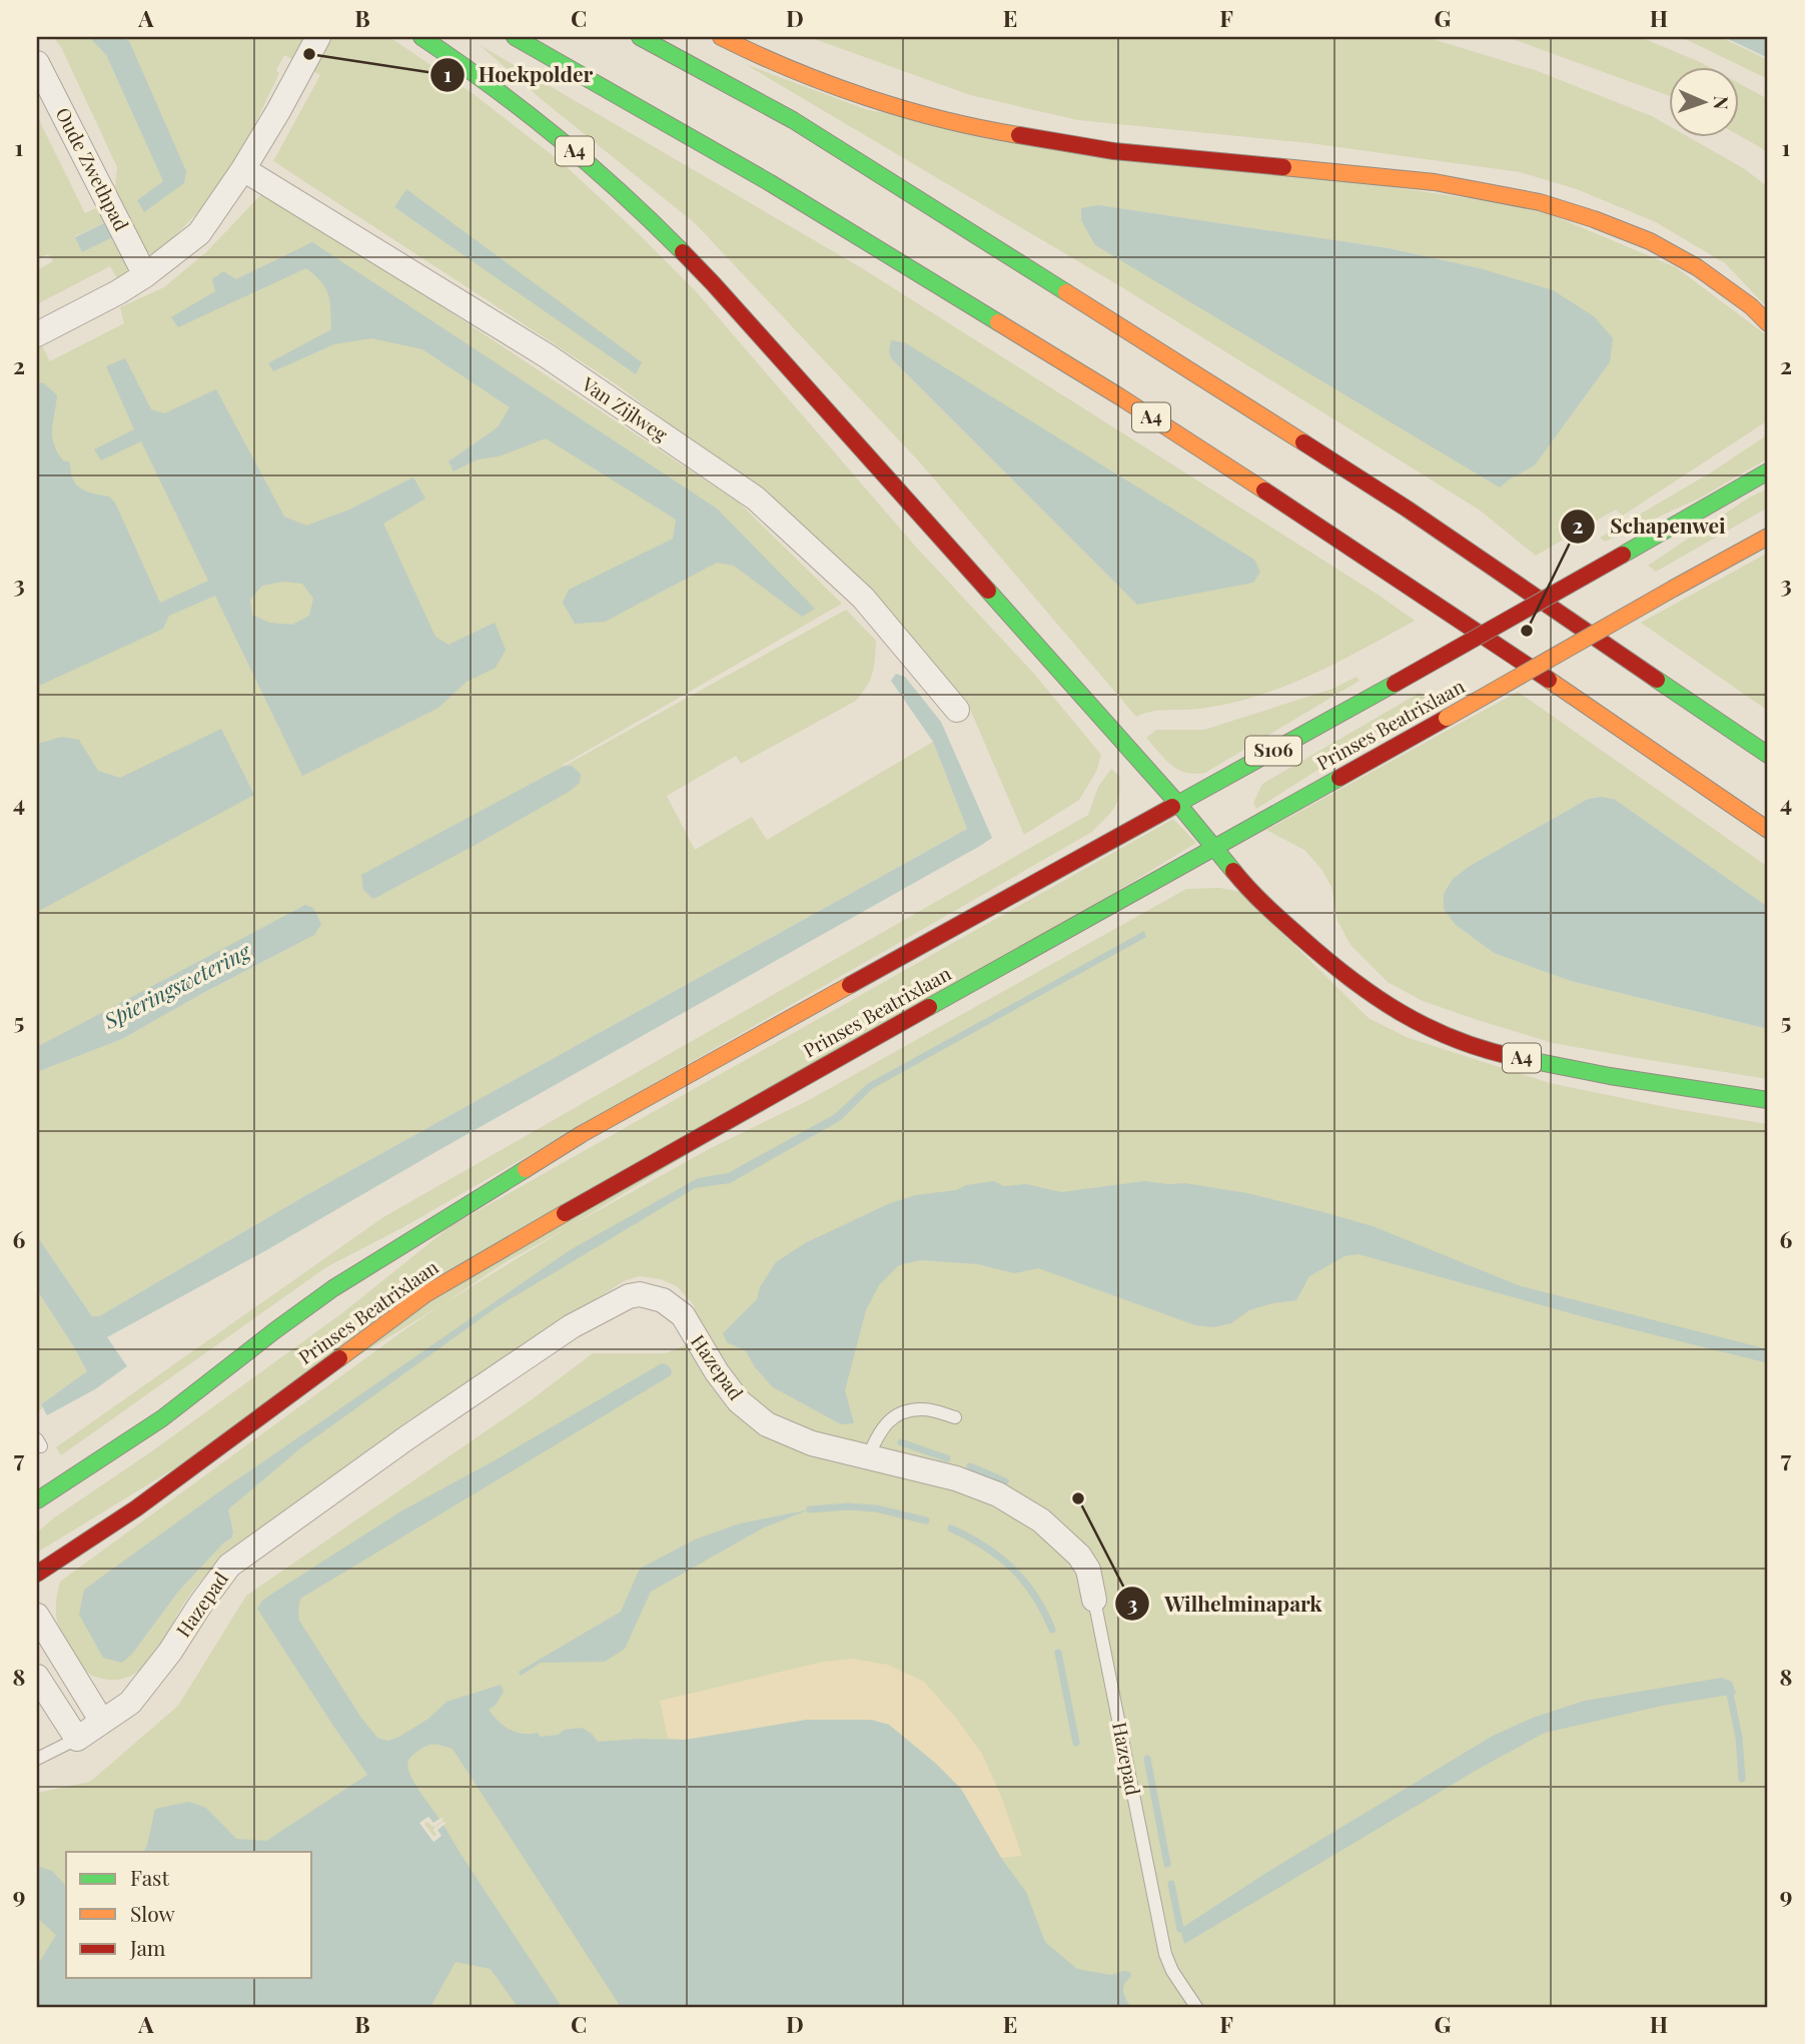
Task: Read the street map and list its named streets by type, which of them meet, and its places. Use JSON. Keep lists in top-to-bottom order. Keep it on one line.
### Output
{"streets":{"main road":["A4","Prinses Beatrixlaan","S106"],"street":["Oude Zwethpad","Van Zijlweg","Hazepad"]},"crossings":[["A4","Prinses Beatrixlaan"]],"water":["Spieringswetering"],"places":["Hoekpolder","Schapenwei","Wilhelminapark"],"legend":["Fast","Slow","Jam"],"north":"right","grid":{"columns":["A","B","C","D","E","F","G","H"],"rows":["1","2","3","4","5","6","7","8","9"]}}
